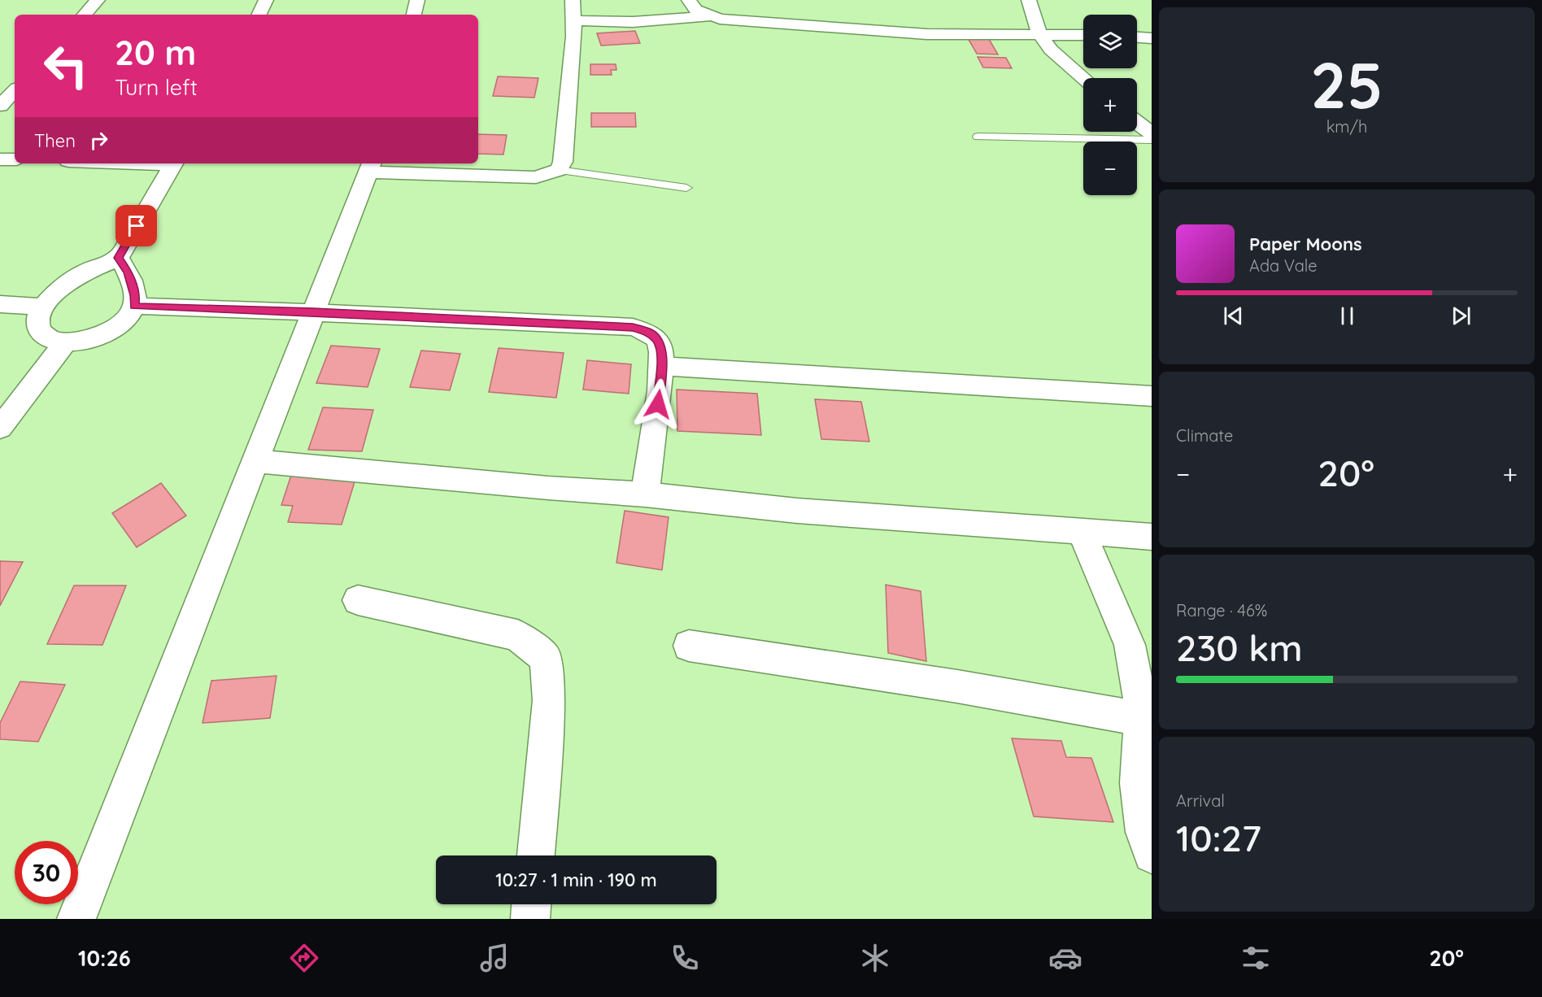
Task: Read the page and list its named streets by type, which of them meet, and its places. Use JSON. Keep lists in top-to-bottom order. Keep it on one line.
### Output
{"page":{"tile":[["25","km/h"],"Climate",["Range · 46%","230 km"],["Arrival","10:27"]],"map_buttons":["+","−"],"turn":["20 m","Turn left"],"then":"Then","song":["Paper Moons","Ada Vale"],"heat":["−","20°","+"],"limit":"30","trip":"10:27 · 1 min · 190 m","tabs":["10:26","20°"]}}
